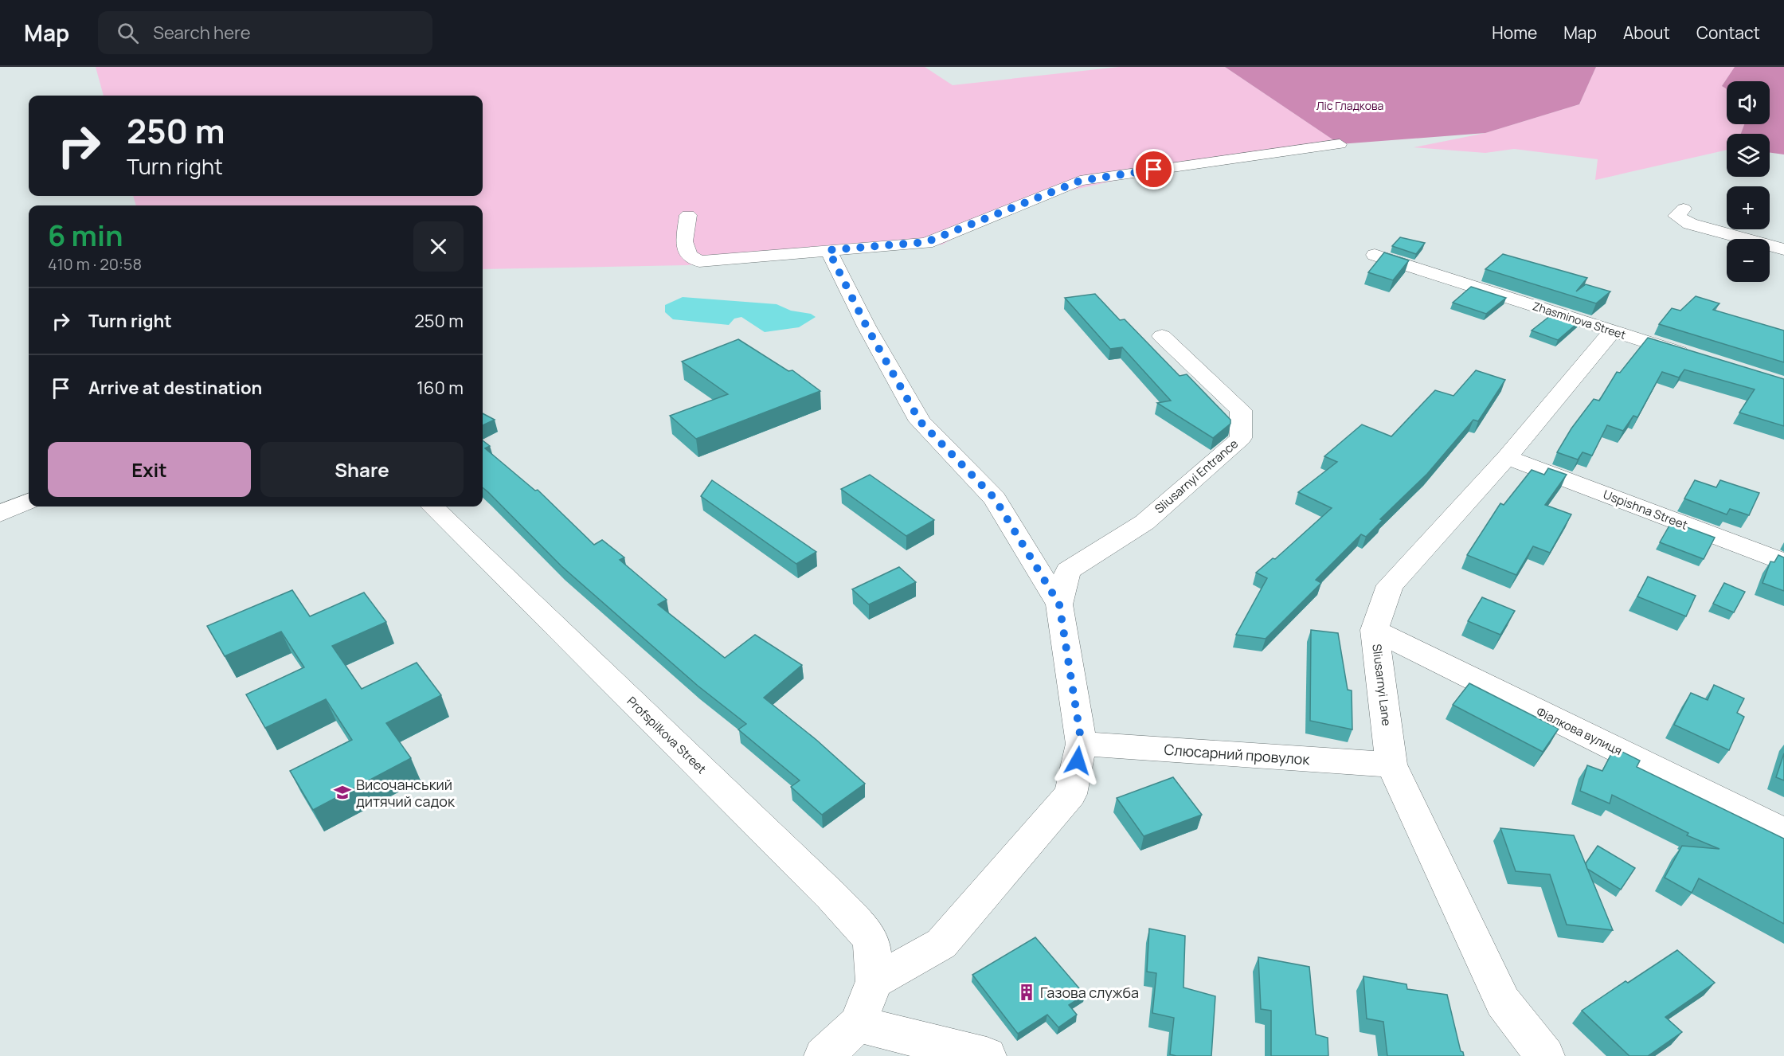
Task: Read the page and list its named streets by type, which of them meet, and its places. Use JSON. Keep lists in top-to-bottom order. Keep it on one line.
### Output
{"streets":{"street":["Zhasminova Street","Sliusarnyi Entrance","Uspishna Street","Sliusarnyi Lane","Фіалкова вулиця","Profspilkova Street","Слюсарний провулок"]},"crossings":[["Zhasminova Street","Sliusarnyi Lane"],["Uspishna Street","Sliusarnyi Lane"],["Sliusarnyi Lane","Фіалкова вулиця"],["Sliusarnyi Lane","Слюсарний провулок"]],"parks":["Ліс Гладкова"],"places":{"school or university":["Височанський дитячий садок"],"building":["Газова служба"]},"page":{"header":"Map","search":"Search here","nav":["Home","Map","About","Contact"],"map_buttons":["+","−"],"turn":["250 m","Turn right"],"heading":["6 min","410 m · 20:58"],"list":[{"name":"Turn right","value":"250 m"},{"name":"Arrive at destination","value":"160 m"}],"buttons":["Exit","Share"]}}
